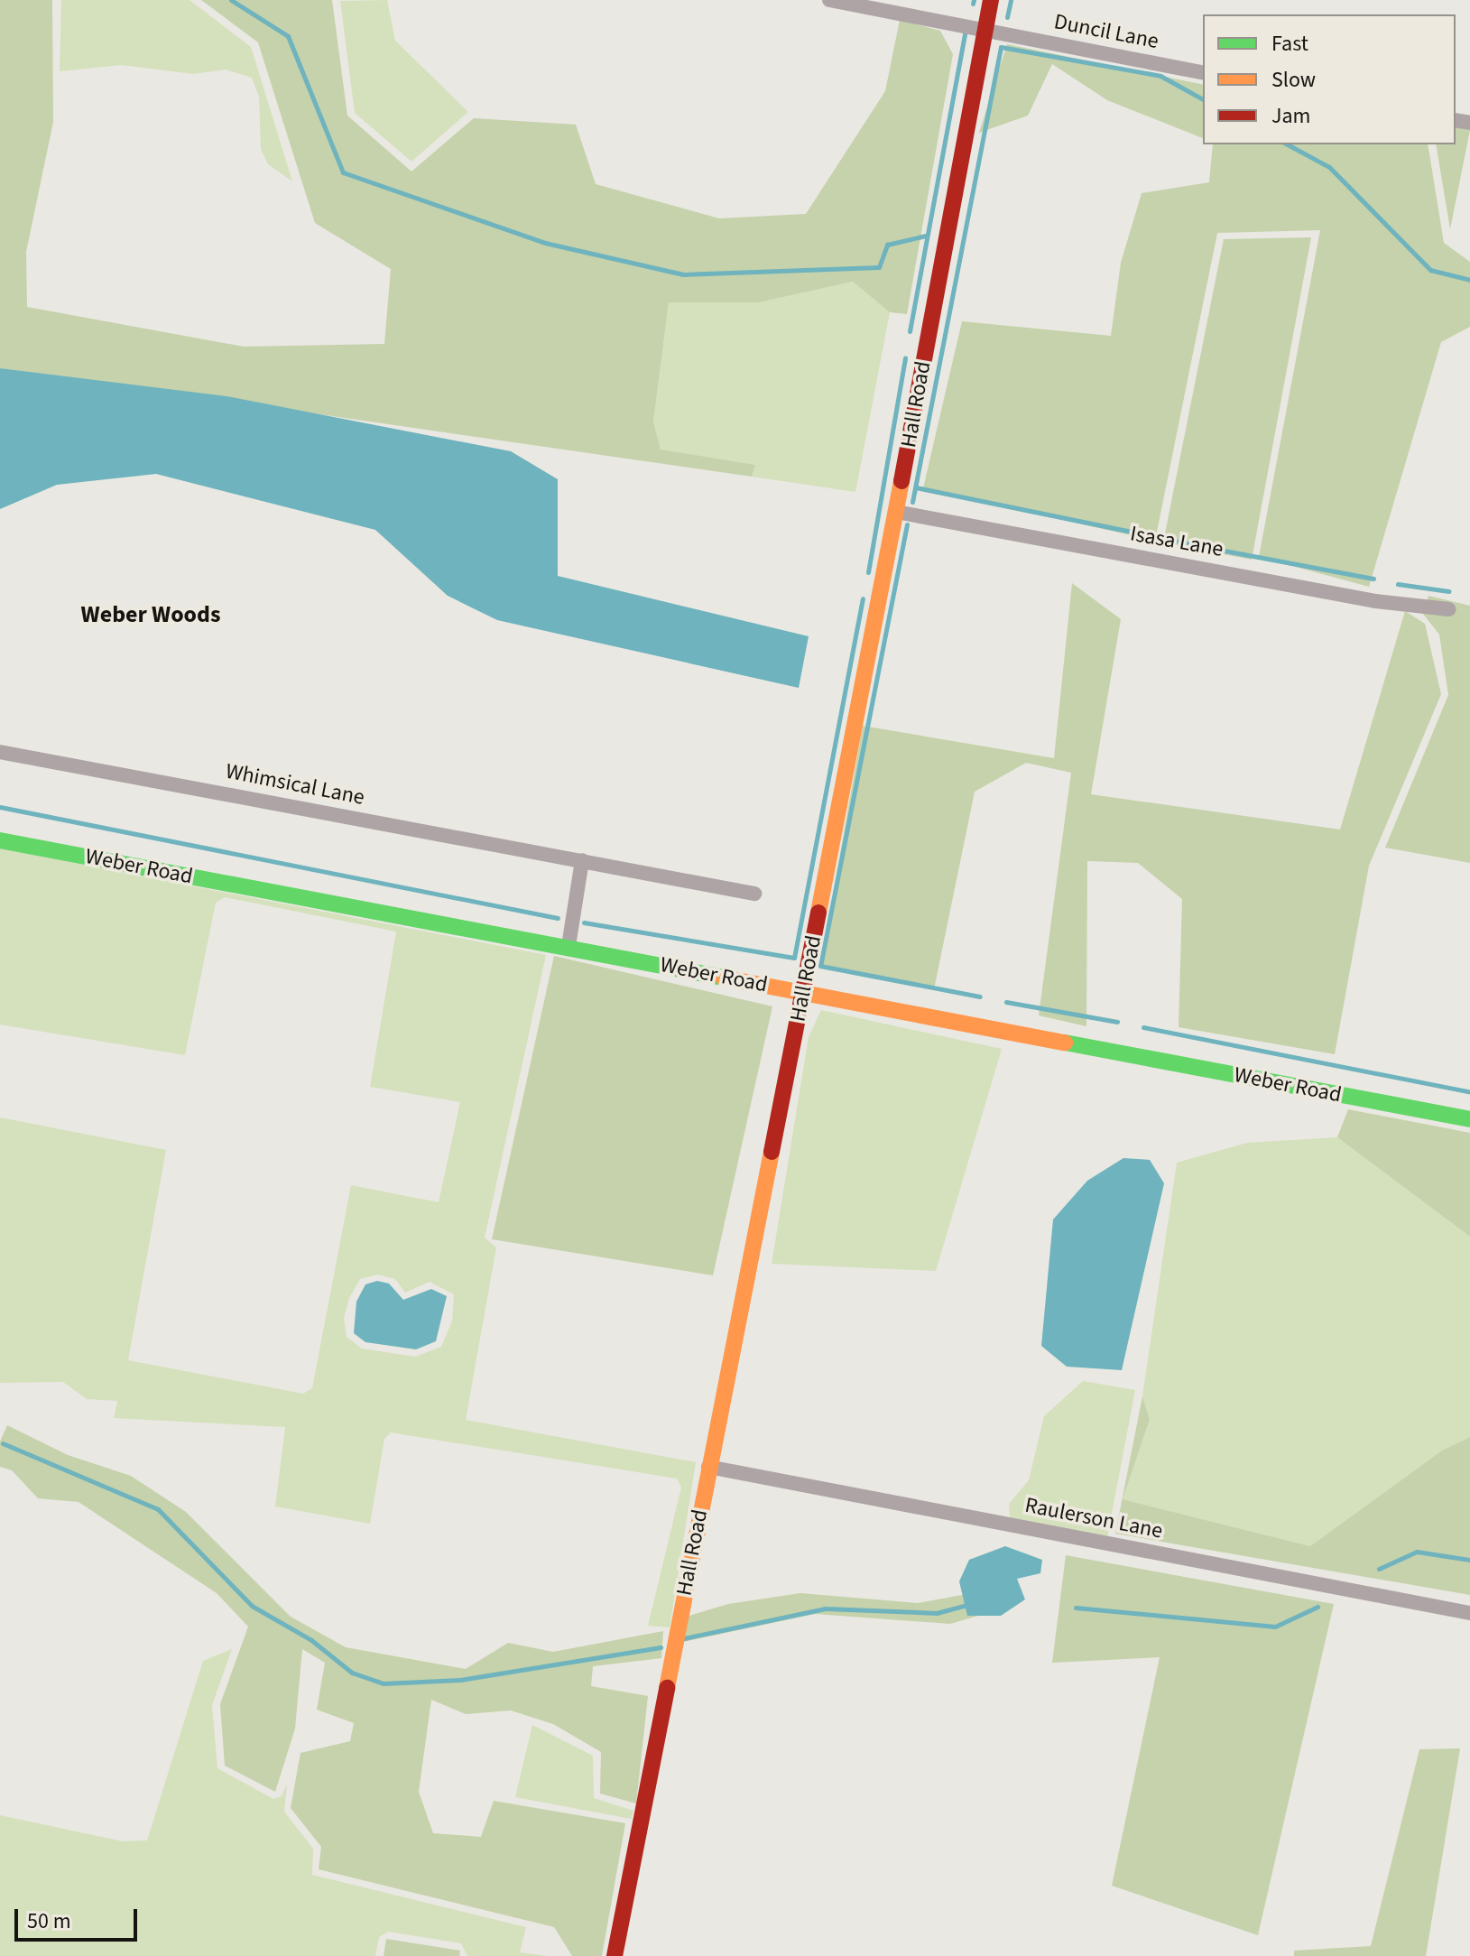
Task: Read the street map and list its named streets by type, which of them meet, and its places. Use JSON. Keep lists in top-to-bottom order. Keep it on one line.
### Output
{"streets":{"street":["Duncil Lane","Hall Road","Isasa Lane","Whimsical Lane","Weber Road","Raulerson Lane"]},"crossings":[["Duncil Lane","Hall Road"],["Hall Road","Isasa Lane"],["Hall Road","Weber Road"],["Hall Road","Raulerson Lane"]],"districts":["Weber Woods"],"legend":["Fast","Slow","Jam"],"scale_bar":"50 m"}
